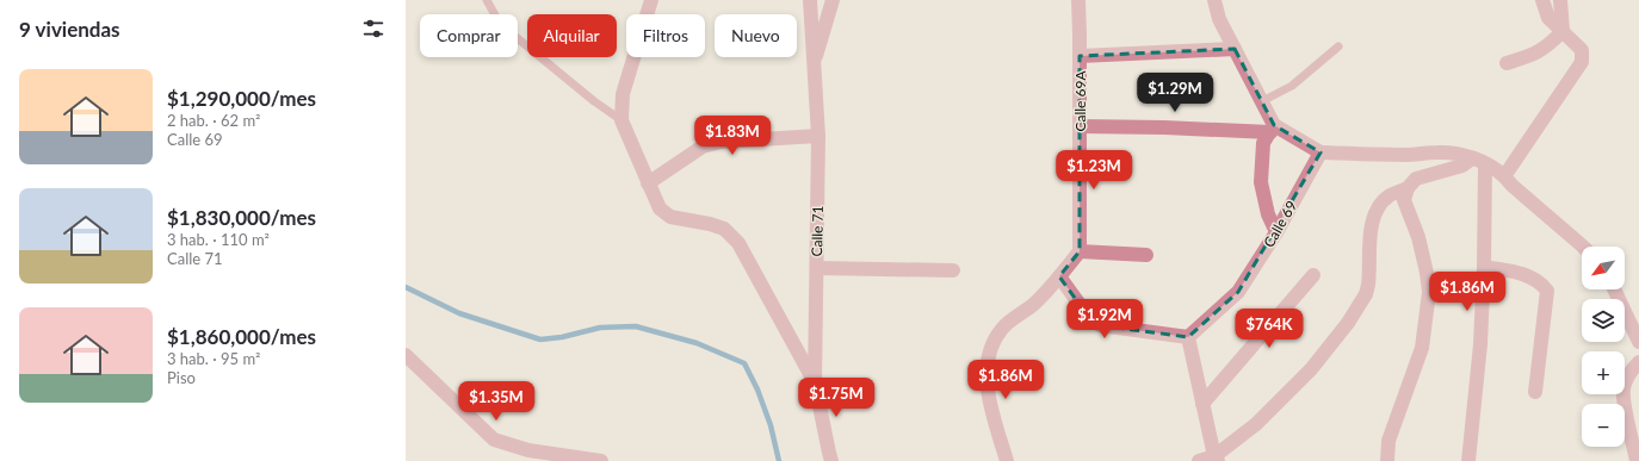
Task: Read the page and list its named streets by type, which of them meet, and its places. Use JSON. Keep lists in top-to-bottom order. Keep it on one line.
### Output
{"streets":{"street":["Calle 69A","Calle 69","Calle 71"]},"north":"bottom left","page":{"heading":"9 viviendas","chip":["Comprar","Alquilar","Filtros","Nuevo"],"list":[{"name":"$1,290,000/mes","note":"2 hab. · 62 m² · Calle 69"},{"name":"$1,830,000/mes","note":"3 hab. · 110 m² · Calle 71"},{"name":"$1,860,000/mes","note":"3 hab. · 95 m² · Piso"}],"price":["$1.29M","$1.83M","$1.23M","$1.86M","$1.92M","$764K","$1.86M","$1.75M","$1.35M"],"map_buttons":["+","−"]}}
